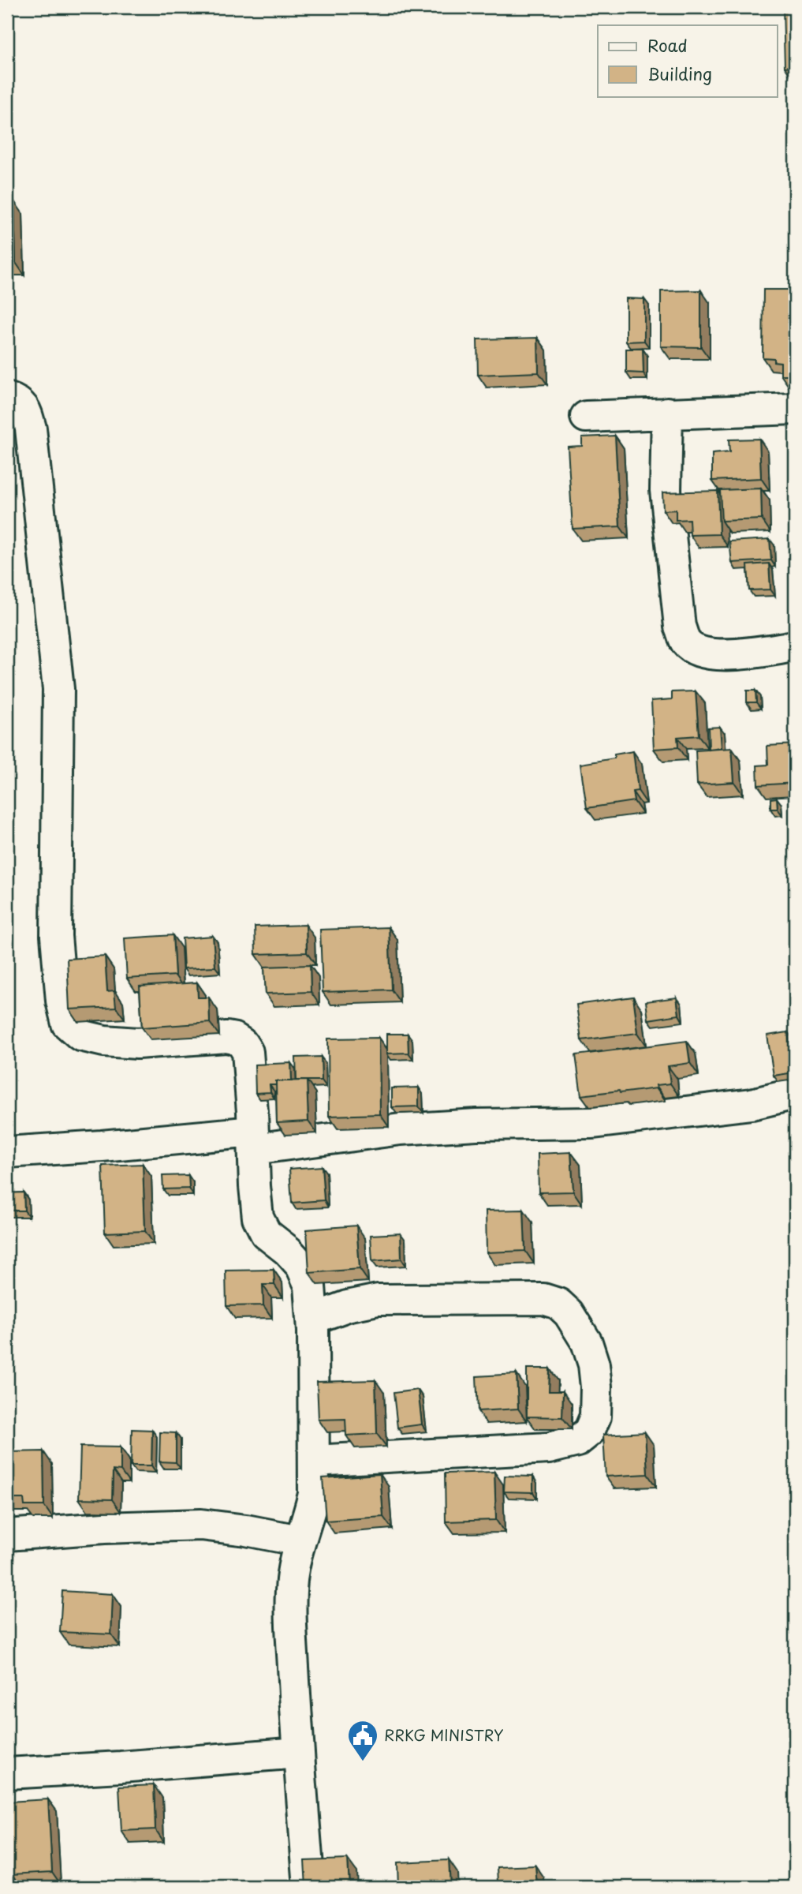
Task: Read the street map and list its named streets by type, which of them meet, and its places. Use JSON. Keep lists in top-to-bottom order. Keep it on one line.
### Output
{"places":{"public building":["RRKG MINISTRY"]},"legend":["Road","Building"]}
